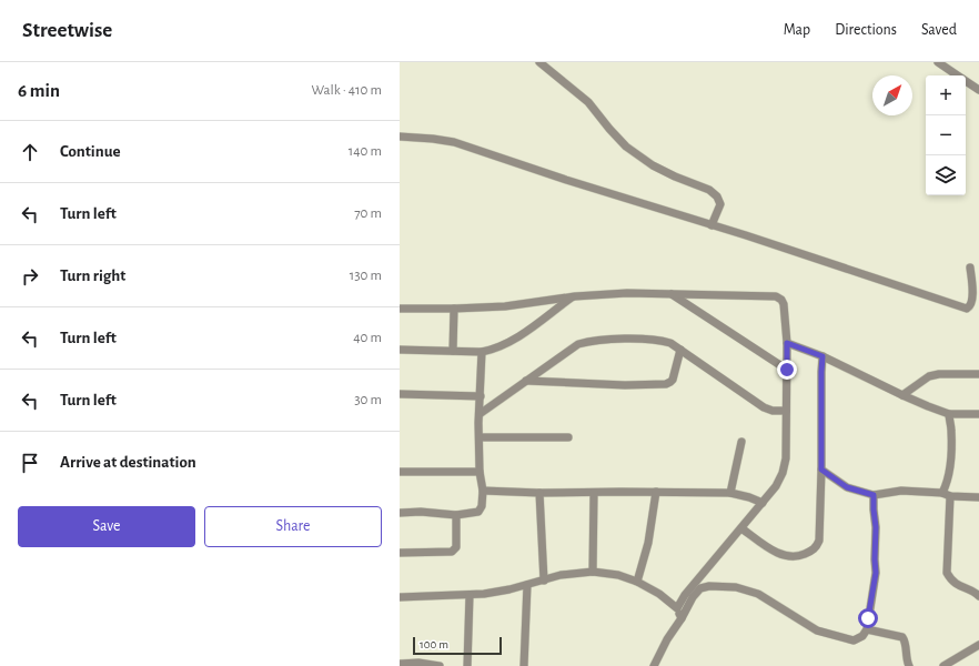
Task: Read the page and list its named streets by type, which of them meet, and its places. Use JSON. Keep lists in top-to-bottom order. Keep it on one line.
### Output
{"scale_bar":"100 m","north":"top right","page":{"header":"Streetwise","nav":["Map","Directions","Saved"],"heading":["6 min","Walk · 410 m"],"map_buttons":["+","−"],"list":[["Continue","140 m"],["Turn left","70 m"],["Turn right","130 m"],["Turn left","40 m"],["Turn left","30 m"],"Arrive at destination"],"buttons":["Save","Share"],"scale":"100 m"}}
